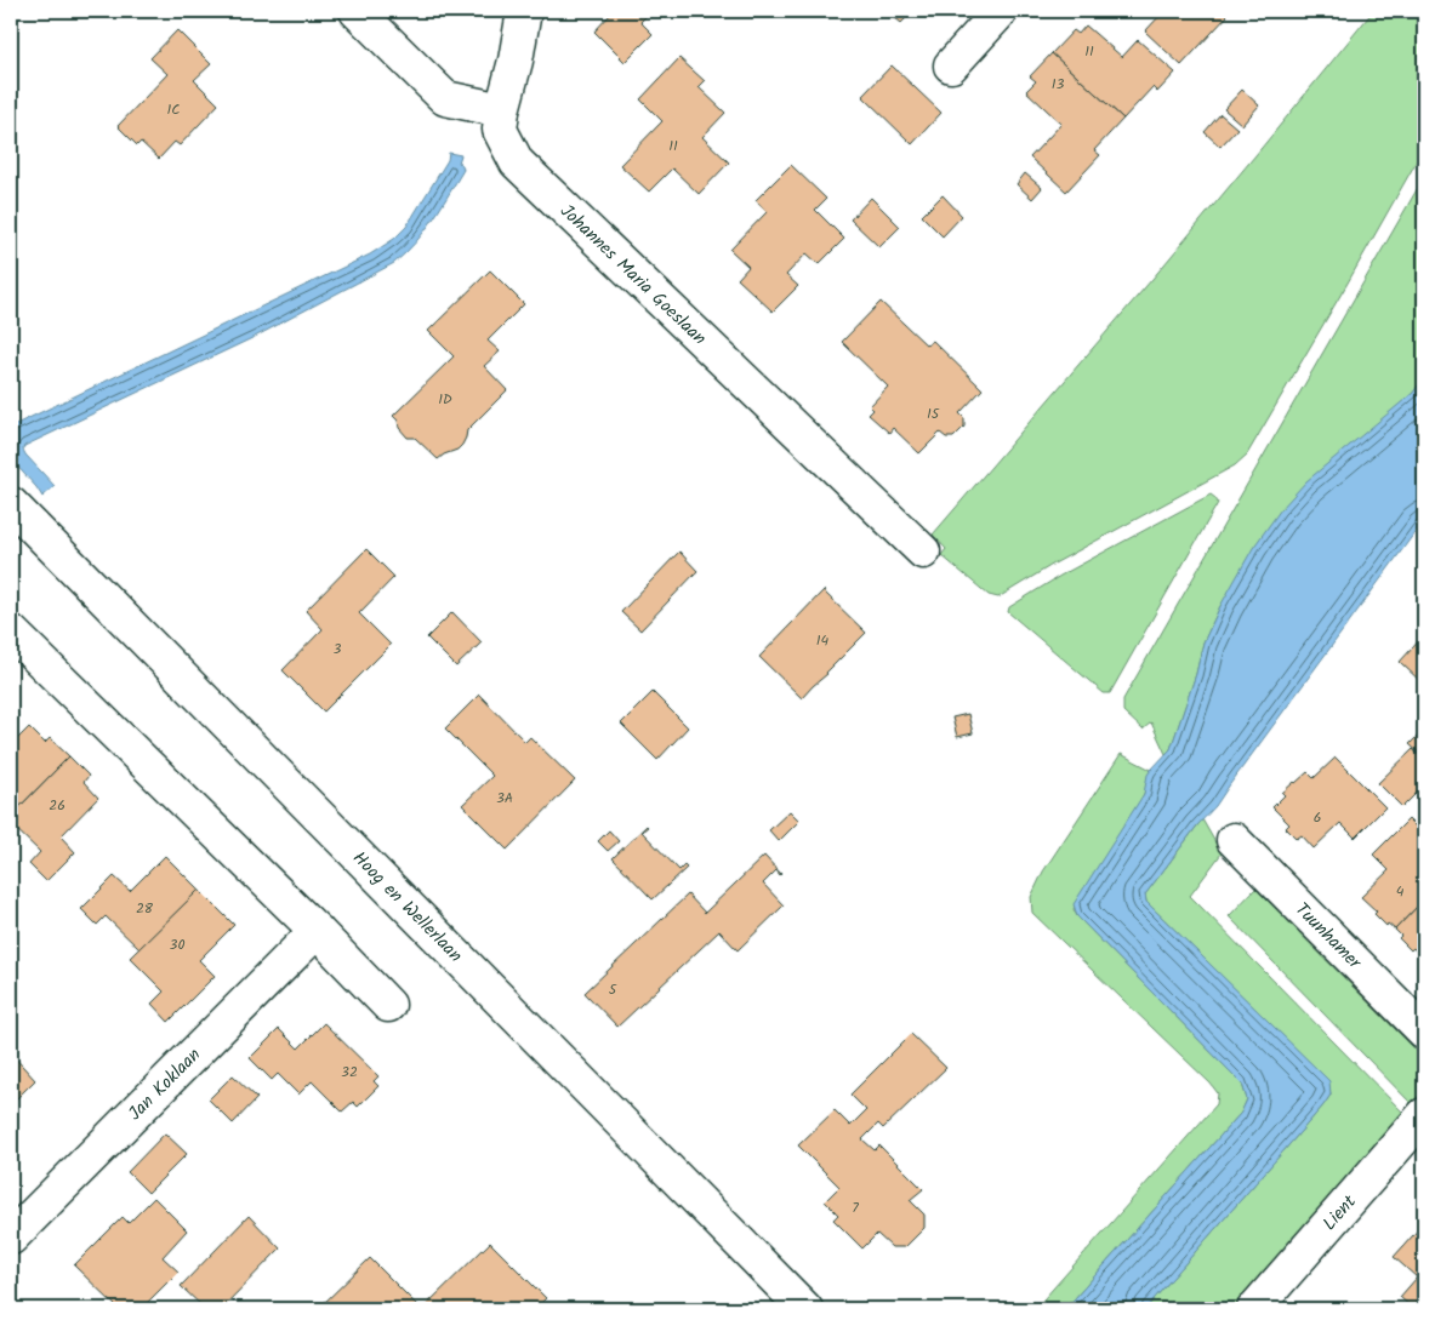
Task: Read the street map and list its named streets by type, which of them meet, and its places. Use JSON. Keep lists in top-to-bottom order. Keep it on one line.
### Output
{"streets":{"street":["Johannes Maria Goeslaan","Hoog en Wellerlaan","Tuunhamer","Jan Koklaan","Lient"]},"house_numbers":["11","13","1C","11","1D","15","14","3","3A","26","6","4","28","30","5","32","7"]}
